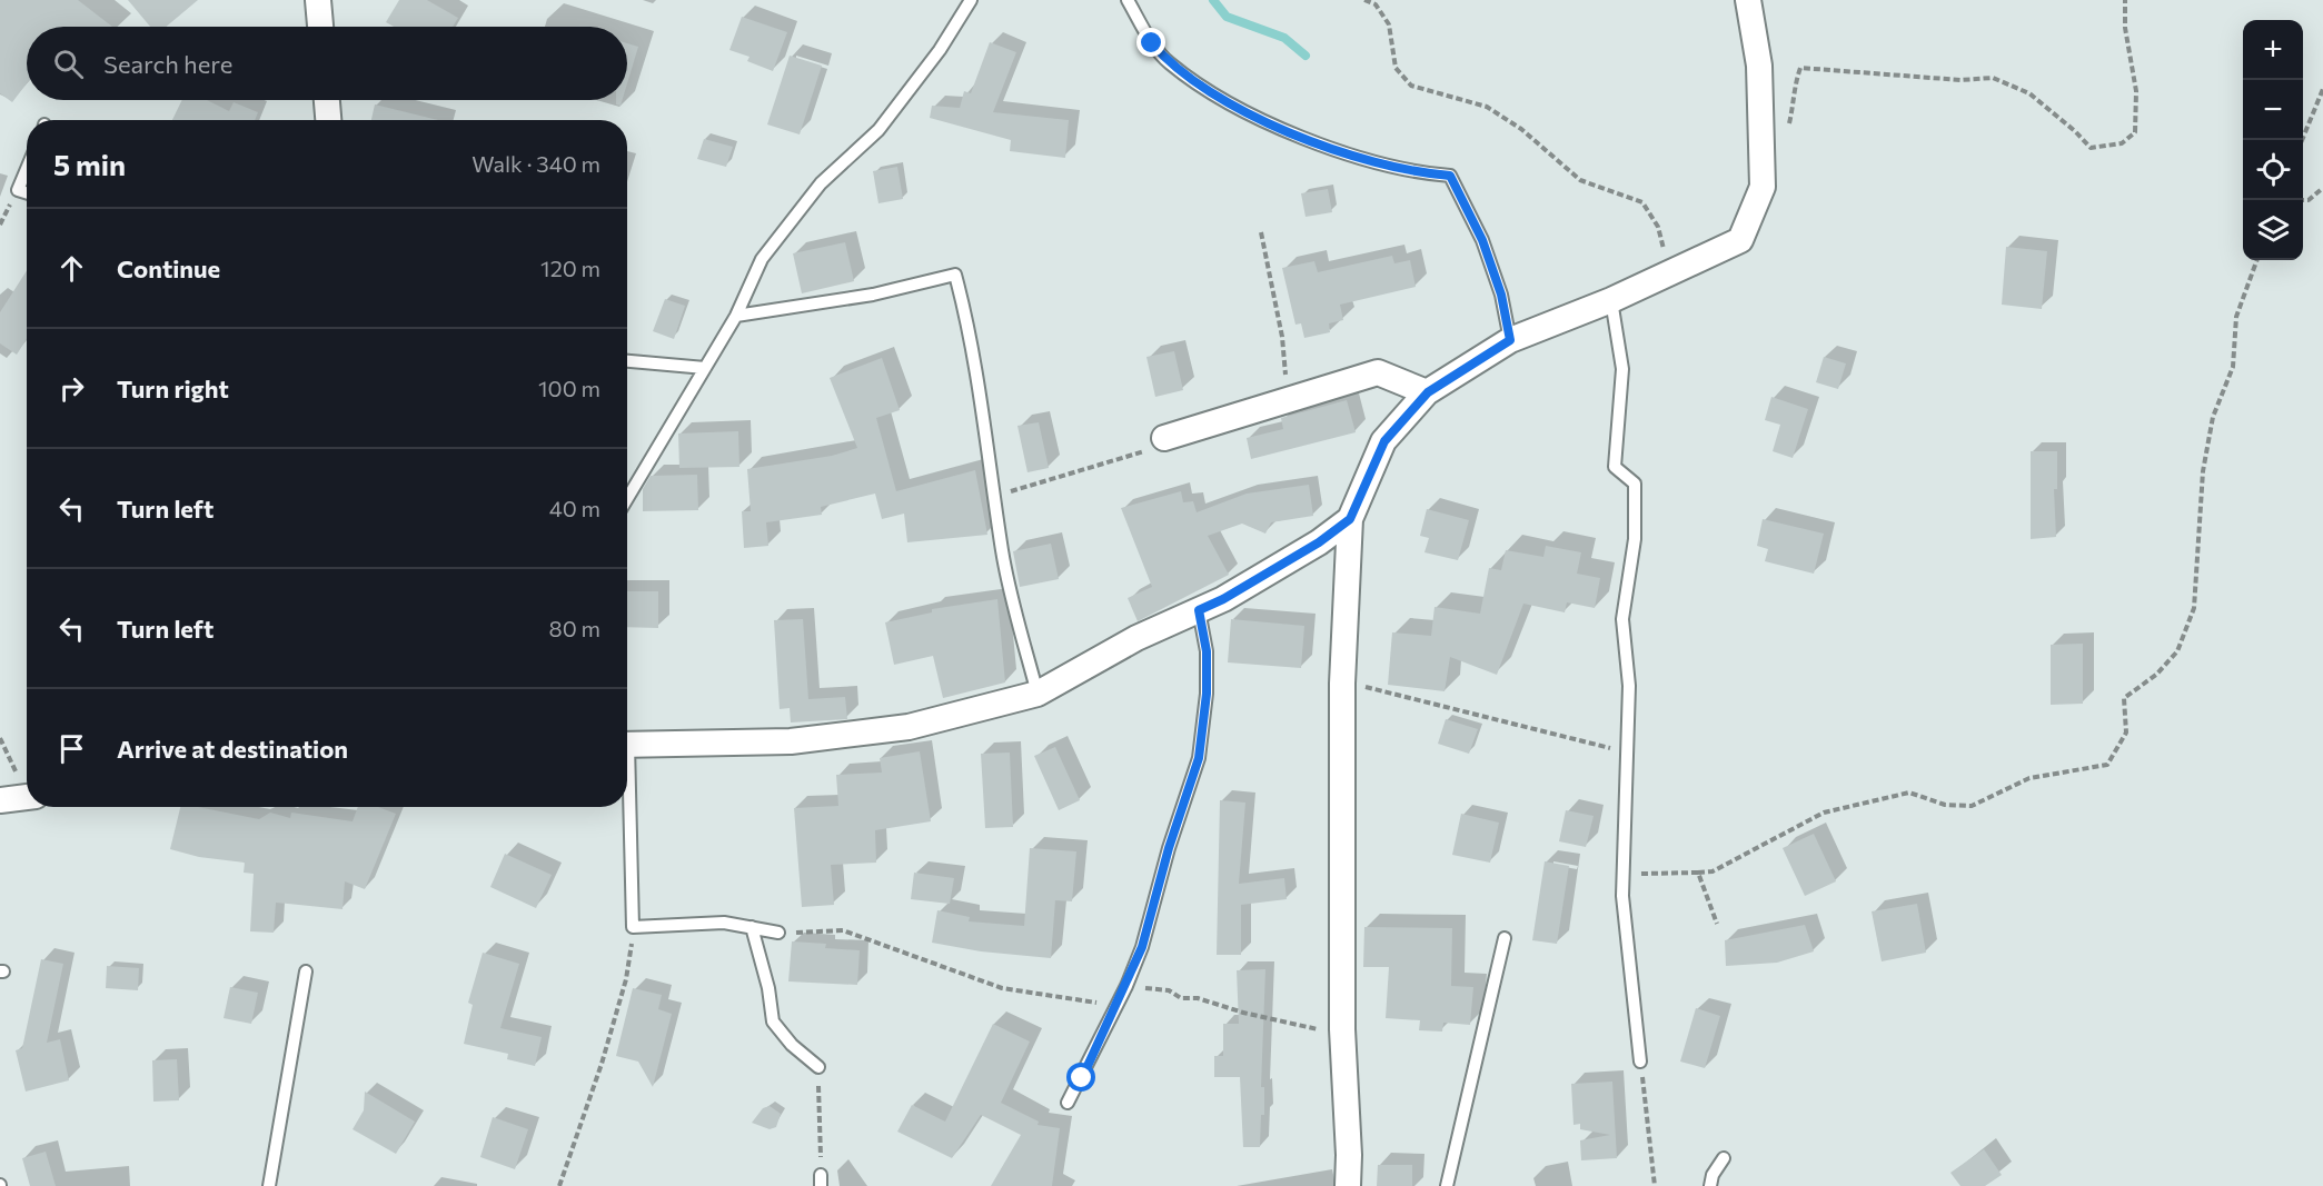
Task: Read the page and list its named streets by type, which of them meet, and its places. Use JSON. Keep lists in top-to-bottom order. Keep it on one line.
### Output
{"page":{"map_buttons":["+","−"],"search":"Search here","heading":["5 min","Walk · 340 m"],"list":[["Continue","120 m"],["Turn right","100 m"],["Turn left","40 m"],["Turn left","80 m"],"Arrive at destination"]}}
